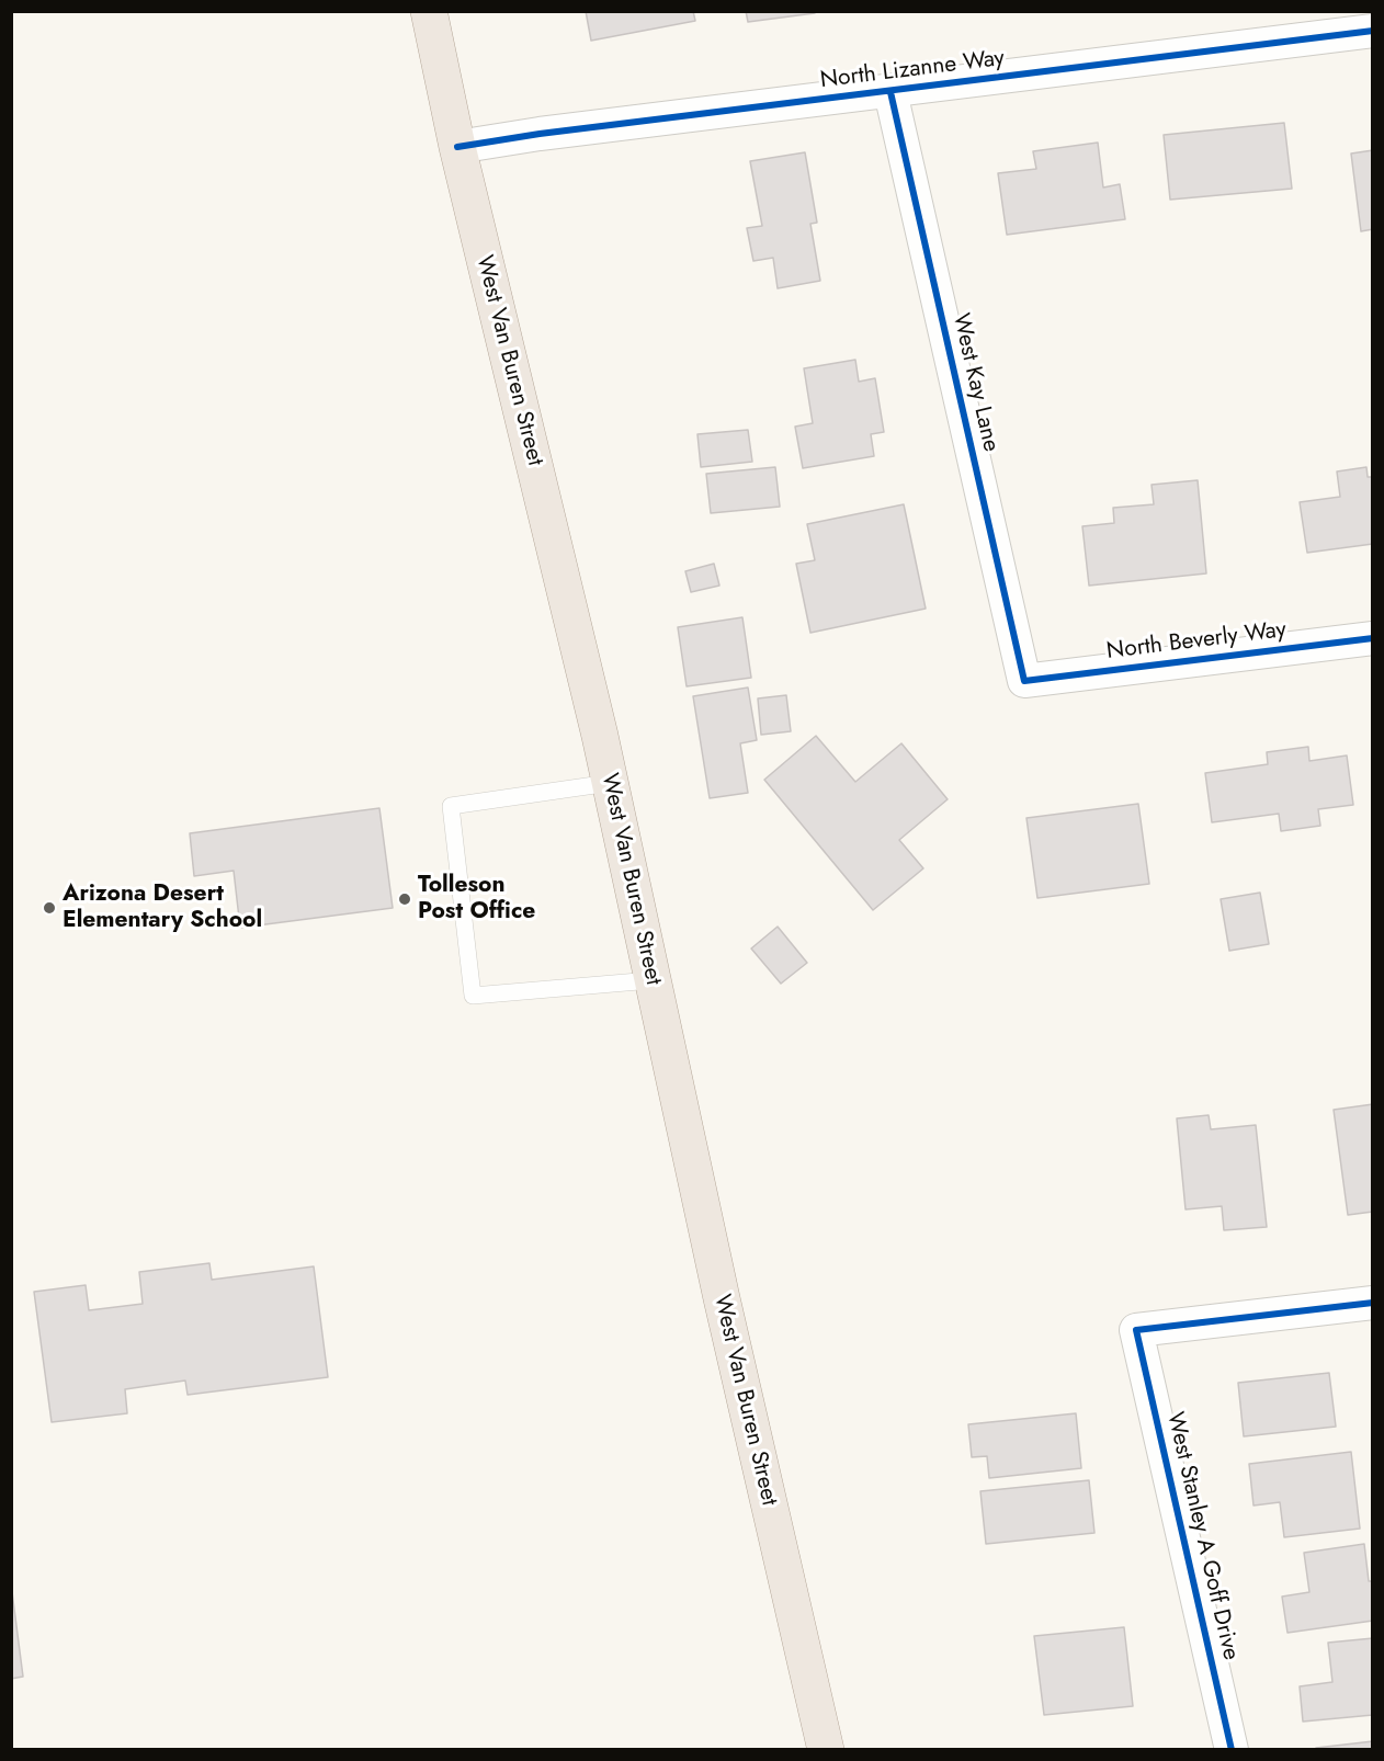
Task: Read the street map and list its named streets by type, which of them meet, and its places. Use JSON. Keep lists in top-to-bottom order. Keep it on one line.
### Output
{"streets":{"main road":["West Van Buren Street"],"street":["North Lizanne Way","West Kay Lane","North Beverly Way","West Stanley A Goff Drive"]},"crossings":[["North Lizanne Way","West Van Buren Street"],["North Lizanne Way","West Kay Lane"],["West Kay Lane","North Beverly Way"]],"places":["Tolleson Post Office","Arizona Desert Elementary School"]}
